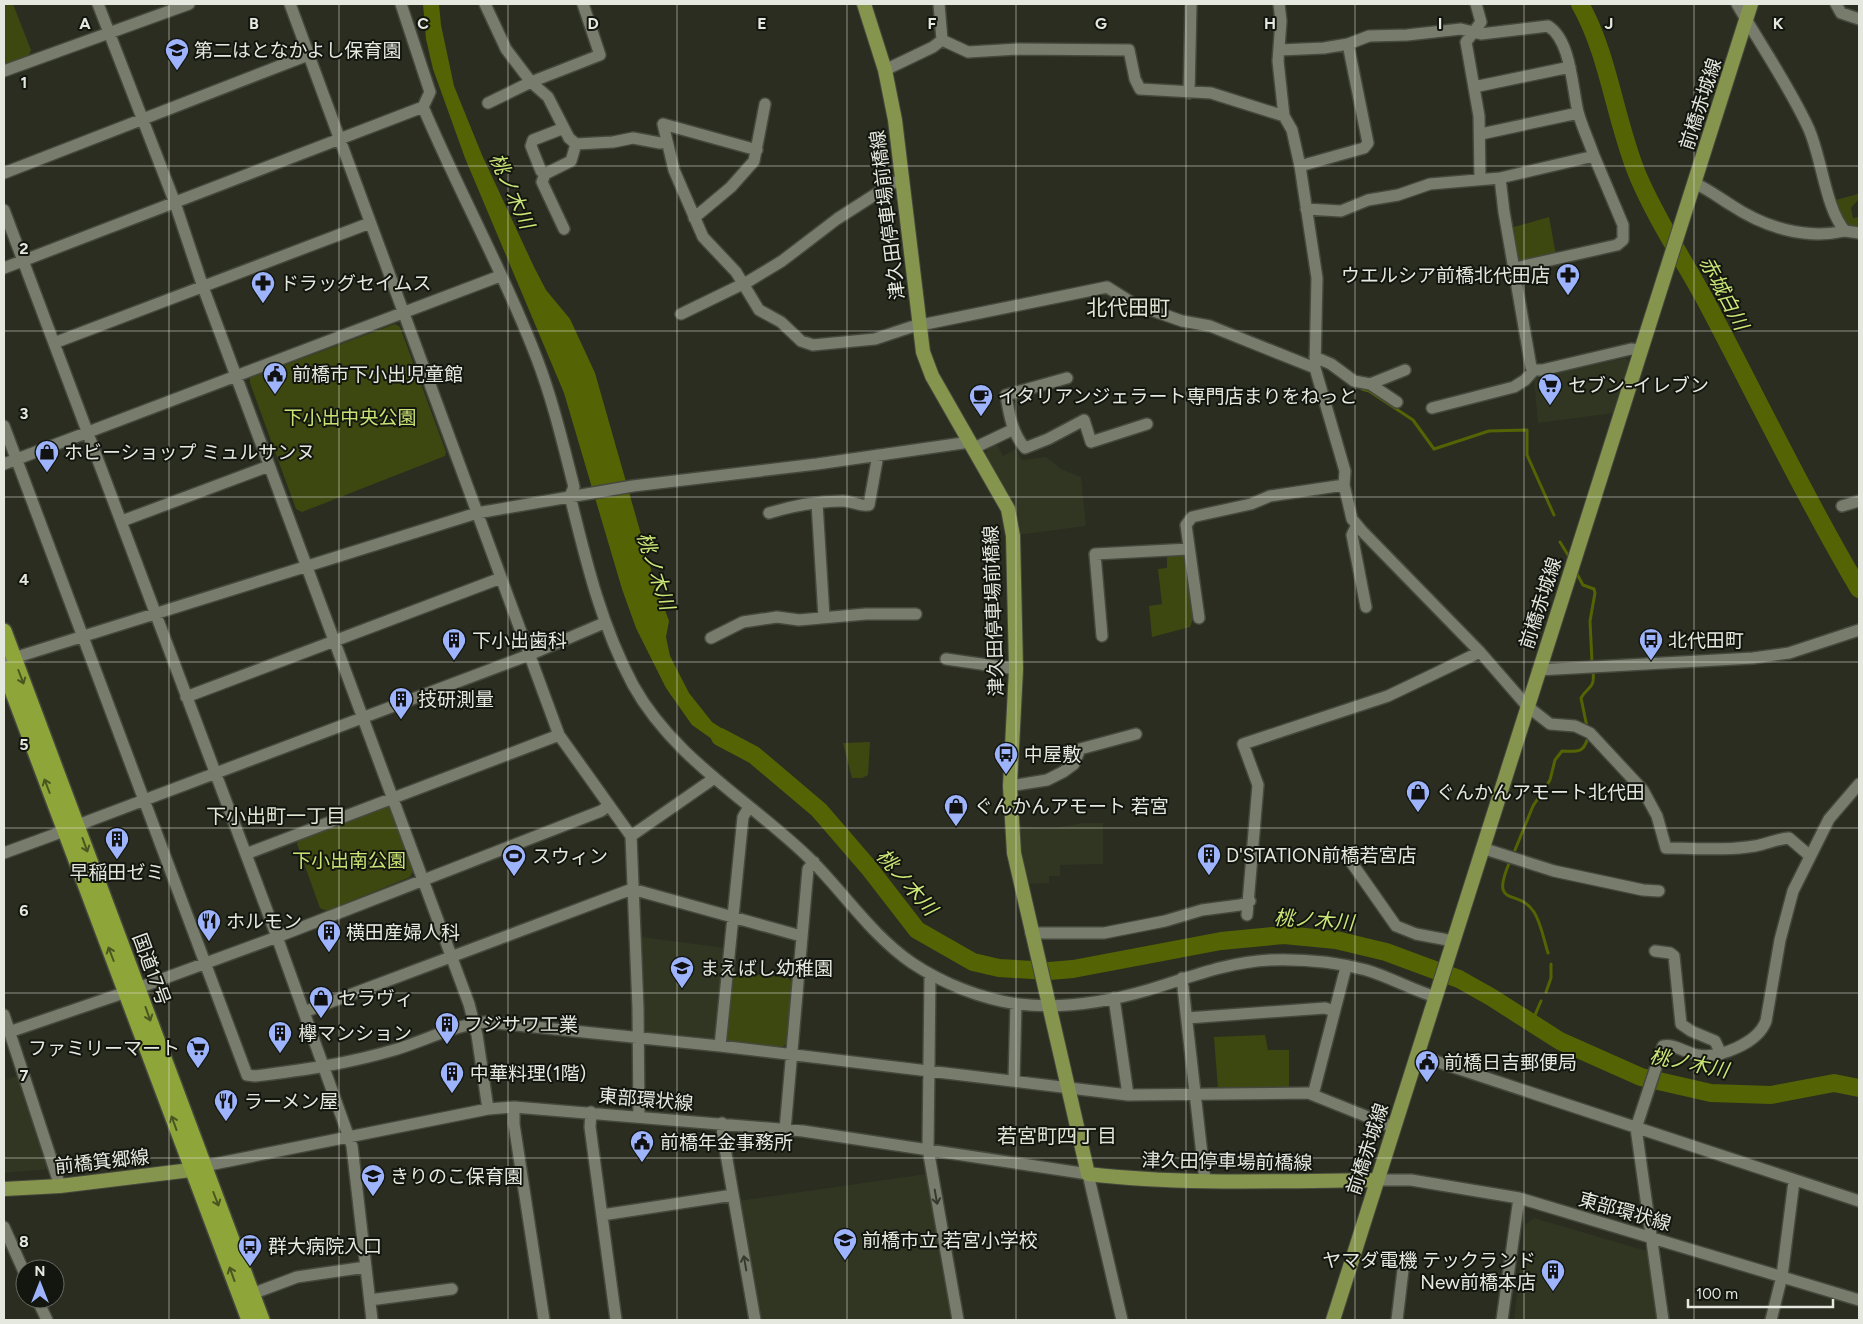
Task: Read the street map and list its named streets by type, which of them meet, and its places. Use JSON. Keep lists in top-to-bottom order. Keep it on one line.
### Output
{"streets":{"highway":["国道17号"],"main road":["前橋赤城線","津久田停車場前橋線","前橋箕郷線"],"street":["東部環状線"]},"crossings":[["前橋赤城線","津久田停車場前橋線"],["前橋赤城線","東部環状線"],["津久田停車場前橋線","東部環状線"],["国道17号","東部環状線"],["国道17号","前橋箕郷線"],["東部環状線","前橋箕郷線"]],"districts":["北代田町","下小出町一丁目","若宮町四丁目"],"water":["桃ノ木川","赤城白川"],"parks":["下小出中央公園","下小出南公園"],"places":{"school or university":["第二はとなかよし保育園","まえばし幼稚園","きりのこ保育園","前橋市立 若宮小学校"],"pharmacy":["ウエルシア前橋北代田店","ドラッグセイムス"],"public building":["前橋市下小出児童館","前橋日吉郵便局","前橋年金事務所"],"supermarket":["セブン-イレブン","ファミリーマート"],"cafe":["イタリアンジェラート専門店まりをねっと"],"shop":["ホビーショップ ミュルサンヌ","ぐんかんアモート北代田","ぐんかんアモート 若宮","セラヴィ"],"building":["下小出歯科","技研測量","早稲田ゼミ","D'STATION前橋若宮店","横田産婦人科","フジサワ工業","欅マンション","中華料理(1階)","ヤマダ電機 テックランド New前橋本店"],"bus stop":["北代田町","中屋敷","群大病院入口"],"sports":["スウィン"],"restaurant":["ホルモン","ラーメン屋"]},"scale_bar":"100 m","north":"top","grid":{"columns":["A","B","C","D","E","F","G","H","I","J","K"],"rows":["1","2","3","4","5","6","7","8"]}}
